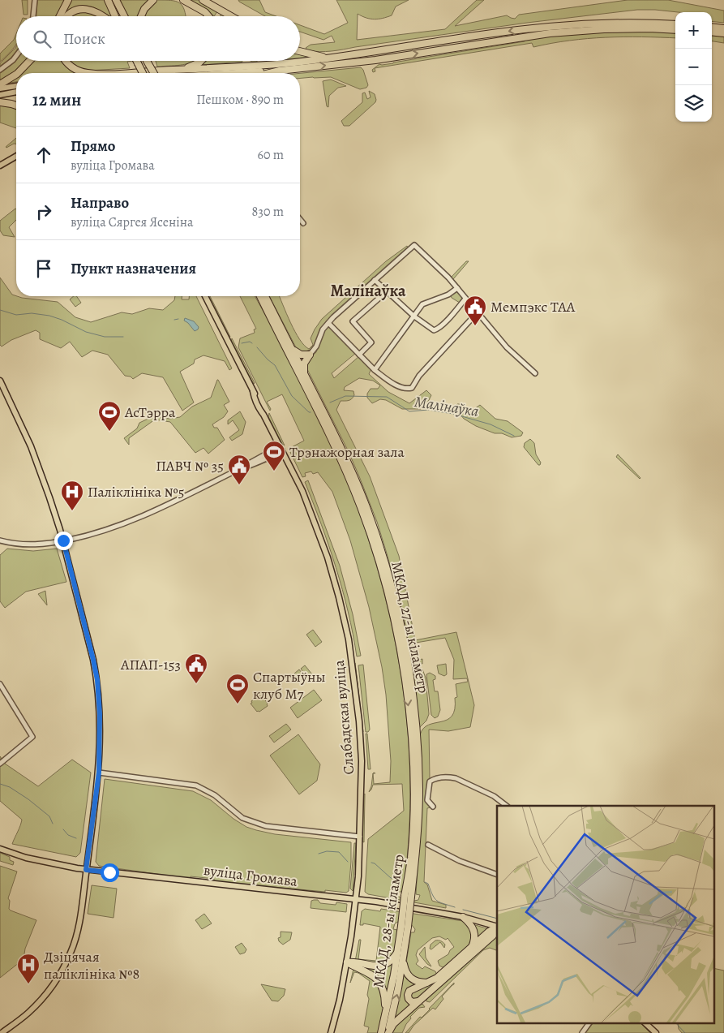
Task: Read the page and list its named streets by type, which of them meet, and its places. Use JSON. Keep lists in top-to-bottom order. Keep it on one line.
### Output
{"streets":{"highway":["МКАД, 27-ы кіламетр","МКАД, 28-ы кіламетр"],"main road":["Слабадская вуліца","вуліца Громава"]},"crossings":[["МКАД, 27-ы кіламетр","МКАД, 28-ы кіламетр"],["Слабадская вуліца","вуліца Громава"]],"districts":["Малінаўка"],"water":["Малінаўка"],"places":{"public building":["Мемпэкс ТАА","ПАВЧ № 35","АПАП-153"],"sports":["АсТэрра","Трэнажорная зала","Спартыўны клуб М7"],"hospital":["Паліклініка №5","Дзіцячая паліклініка №8"]},"page":{"map_buttons":["+","−"],"search":"Поиск","heading":["12 мин","Пешком · 890 m"],"list":[["Прямо","вуліца Громава","60 m"],["Направо","вуліца Сяргея Ясеніна","830 m"],"Пункт назначения"]}}
